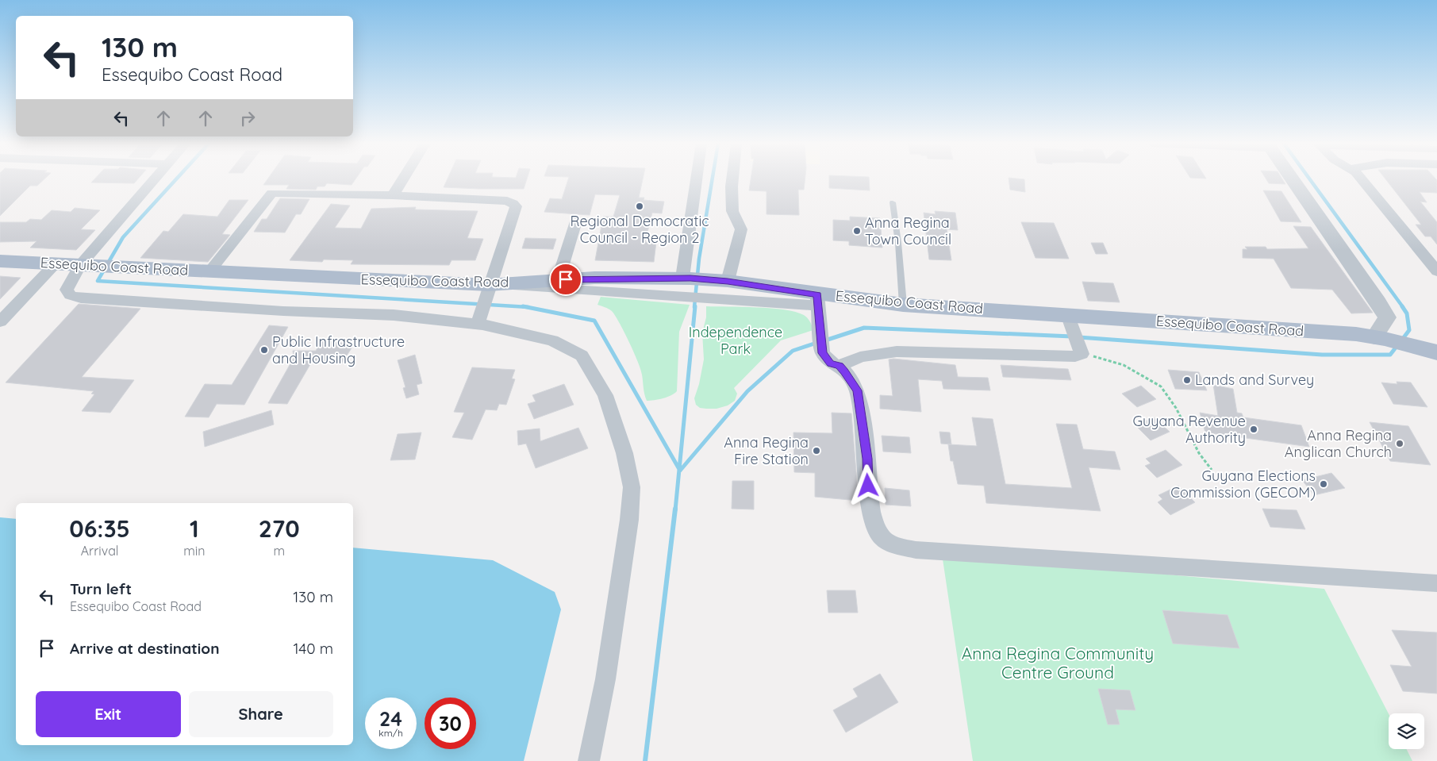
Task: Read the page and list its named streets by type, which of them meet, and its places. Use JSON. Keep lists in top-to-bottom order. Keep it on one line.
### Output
{"streets":{"main road":["Essequibo Coast Road"]},"parks":["Independence Park","Anna Regina Community Centre Ground"],"places":["Regional Democratic Council - Region 2","Anna Regina Town Council","Public Infrastructure and Housing","Lands and Survey","Guyana Revenue Authority","Anna Regina Anglican Church","Anna Regina Fire Station","Guyana Elections Commission (GECOM)"],"page":{"turn":["130 m","Essequibo Coast Road"],"eta":["06:35","Arrival","1","min","270","m"],"list":[{"name":"Turn left","note":"Essequibo Coast Road","value":"130 m"},{"name":"Arrive at destination","value":"140 m"}],"buttons":["Exit","Share"],"speed":"24 km/h","limit":"30"}}
